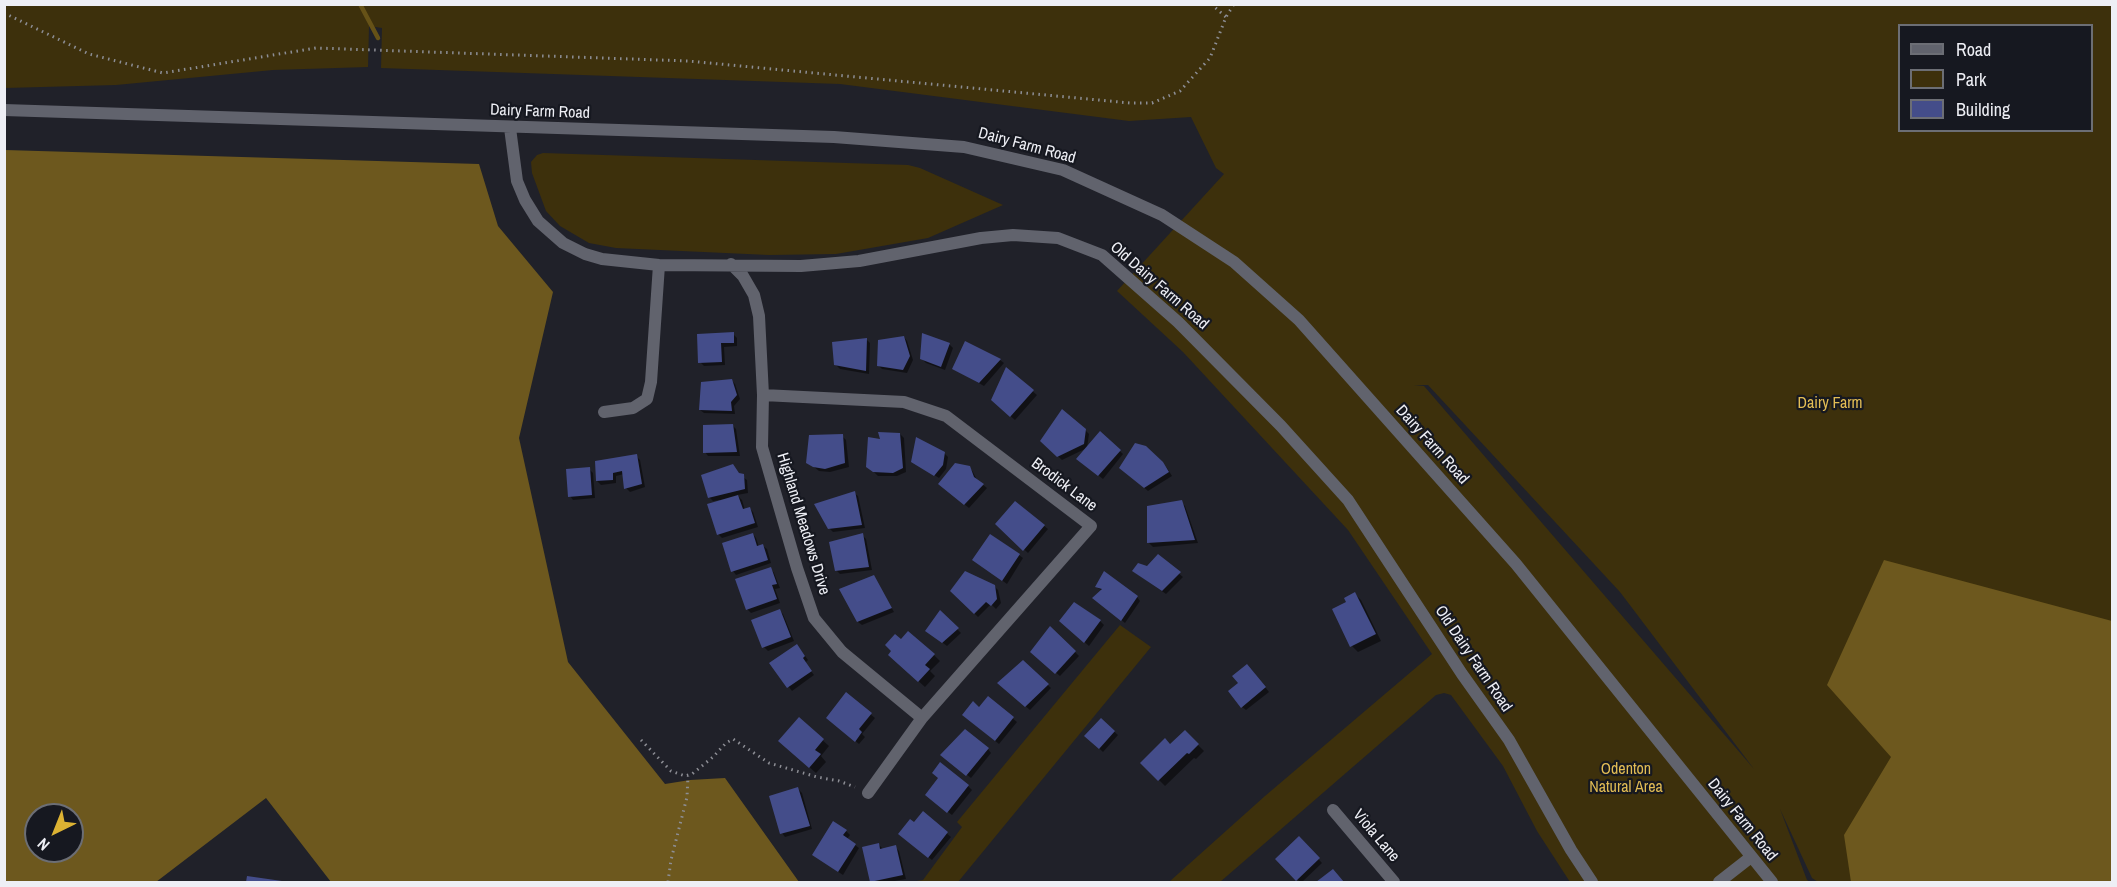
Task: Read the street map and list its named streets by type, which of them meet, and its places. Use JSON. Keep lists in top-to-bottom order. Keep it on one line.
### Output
{"streets":{"street":["Dairy Farm Road","Old Dairy Farm Road","Brodick Lane","Highland Meadows Drive","Viola Lane"]},"crossings":[["Dairy Farm Road","Old Dairy Farm Road"],["Old Dairy Farm Road","Highland Meadows Drive"],["Brodick Lane","Highland Meadows Drive"]],"parks":["Dairy Farm","Odenton Natural Area"],"legend":["Road","Park","Building"],"north":"bottom left"}
